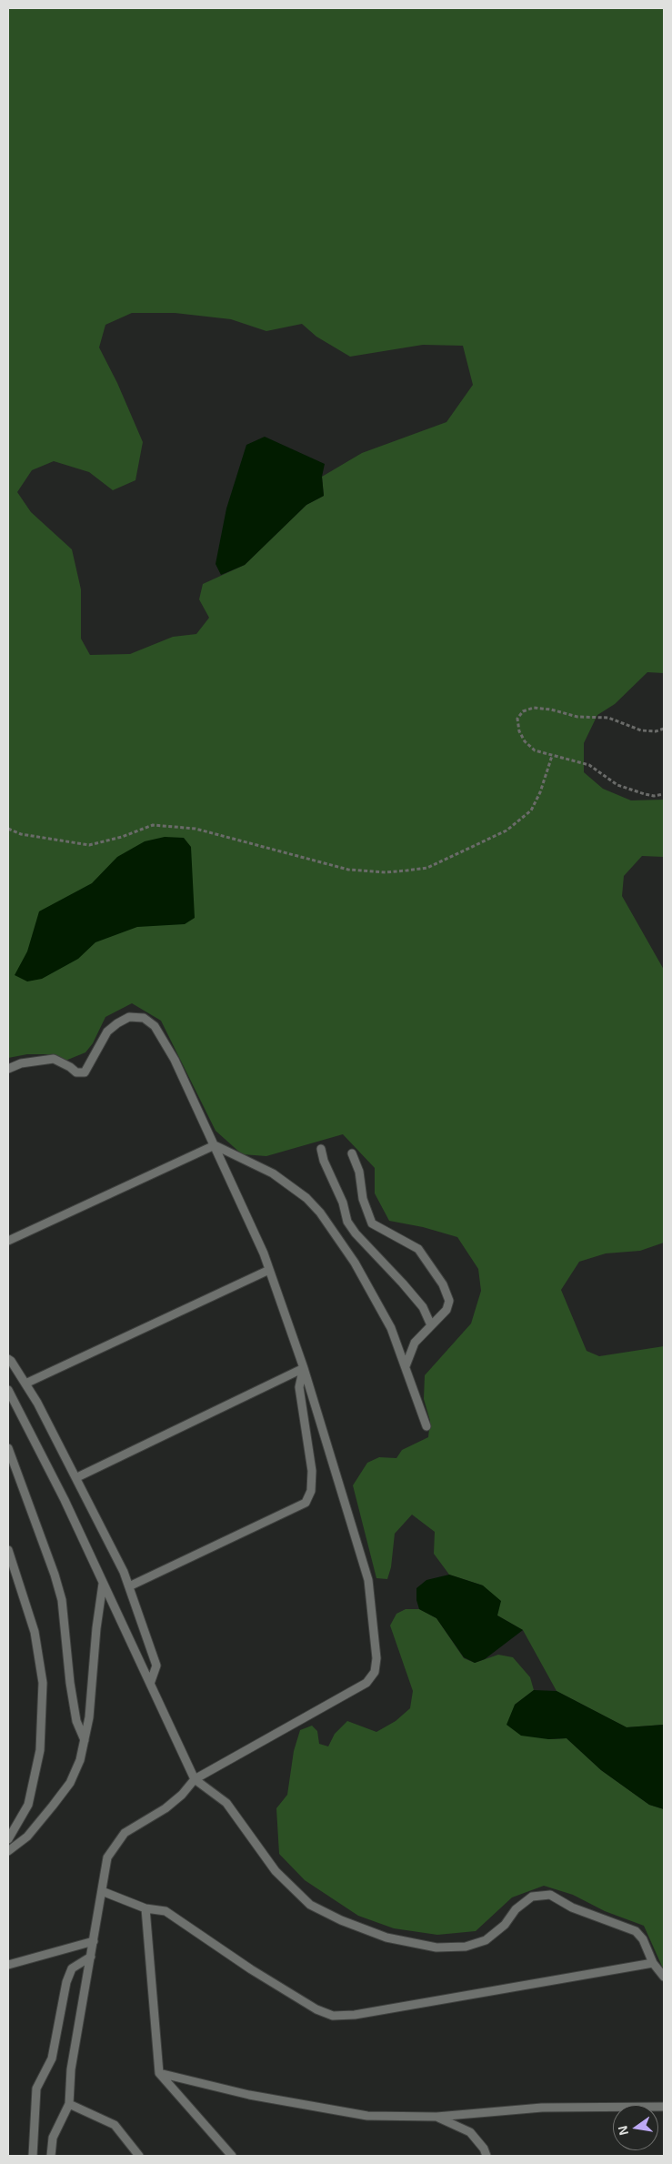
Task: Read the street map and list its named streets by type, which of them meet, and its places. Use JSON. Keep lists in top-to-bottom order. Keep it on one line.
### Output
{"north":"left"}
